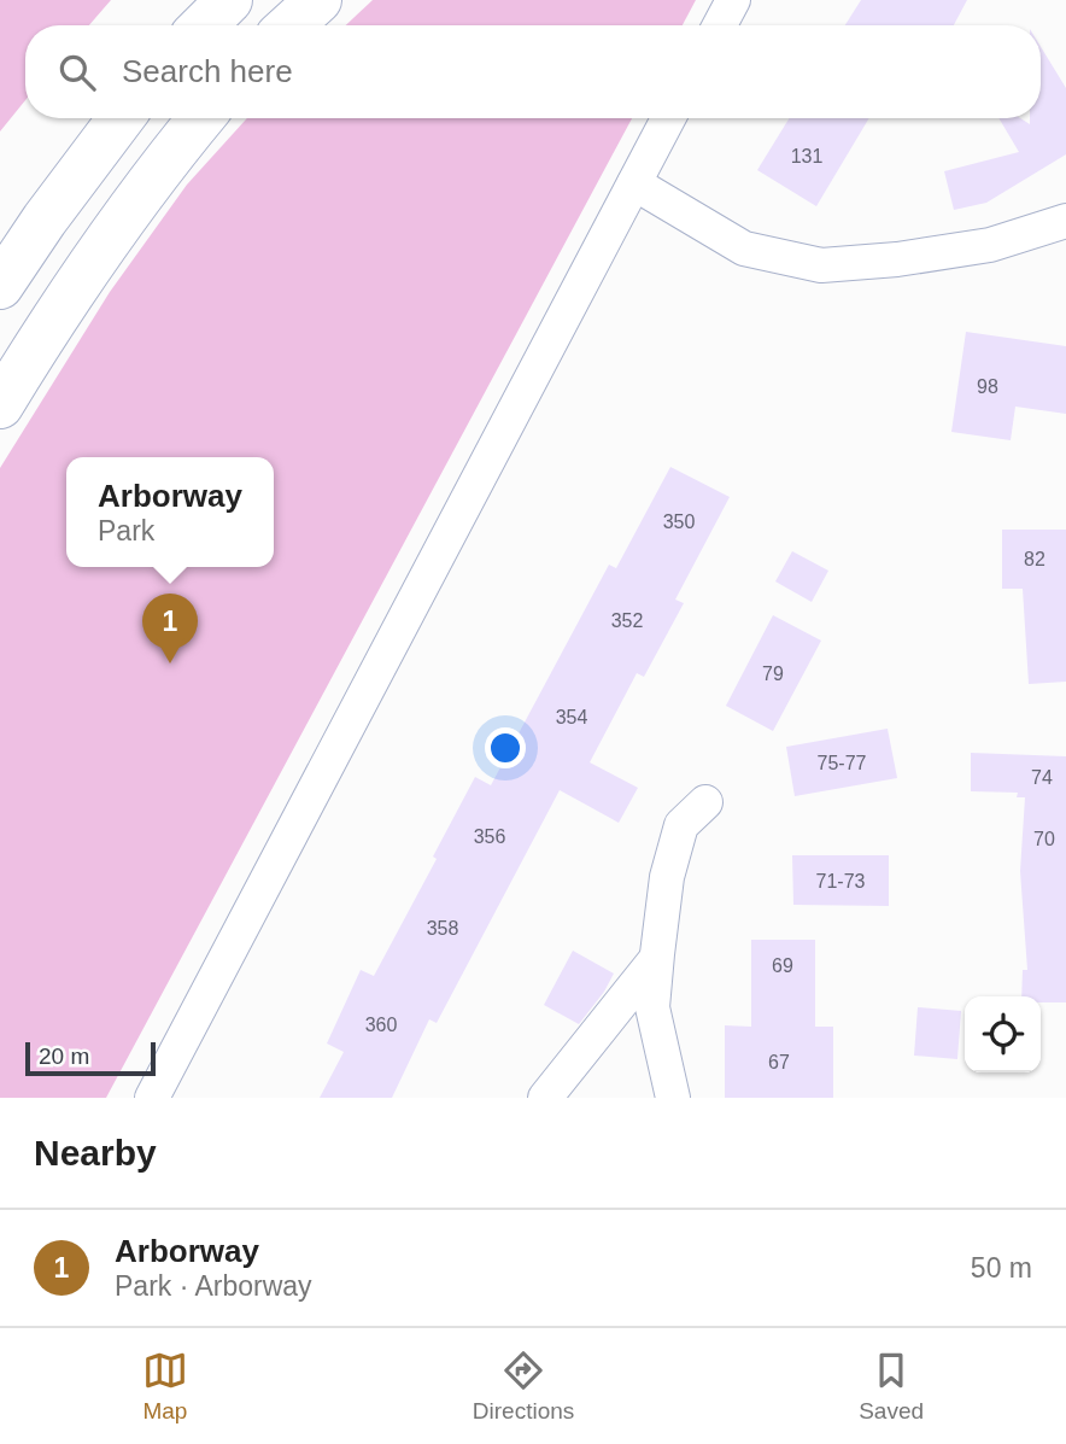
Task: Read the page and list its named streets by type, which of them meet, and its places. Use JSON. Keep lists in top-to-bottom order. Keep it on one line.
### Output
{"house_numbers":["131","98","350","82","352","79","354","75-77","74","356","70","71-73","358","69","360","67"],"scale_bar":"20 m","page":{"search":"Search here","popup":["Arborway","Park"],"pins":"1","scale":"20 m","heading":"Nearby","list":[{"mark":"1","name":"Arborway","note":"Park · Arborway","value":"50 m"}],"nav":["Map","Directions","Saved"]}}
